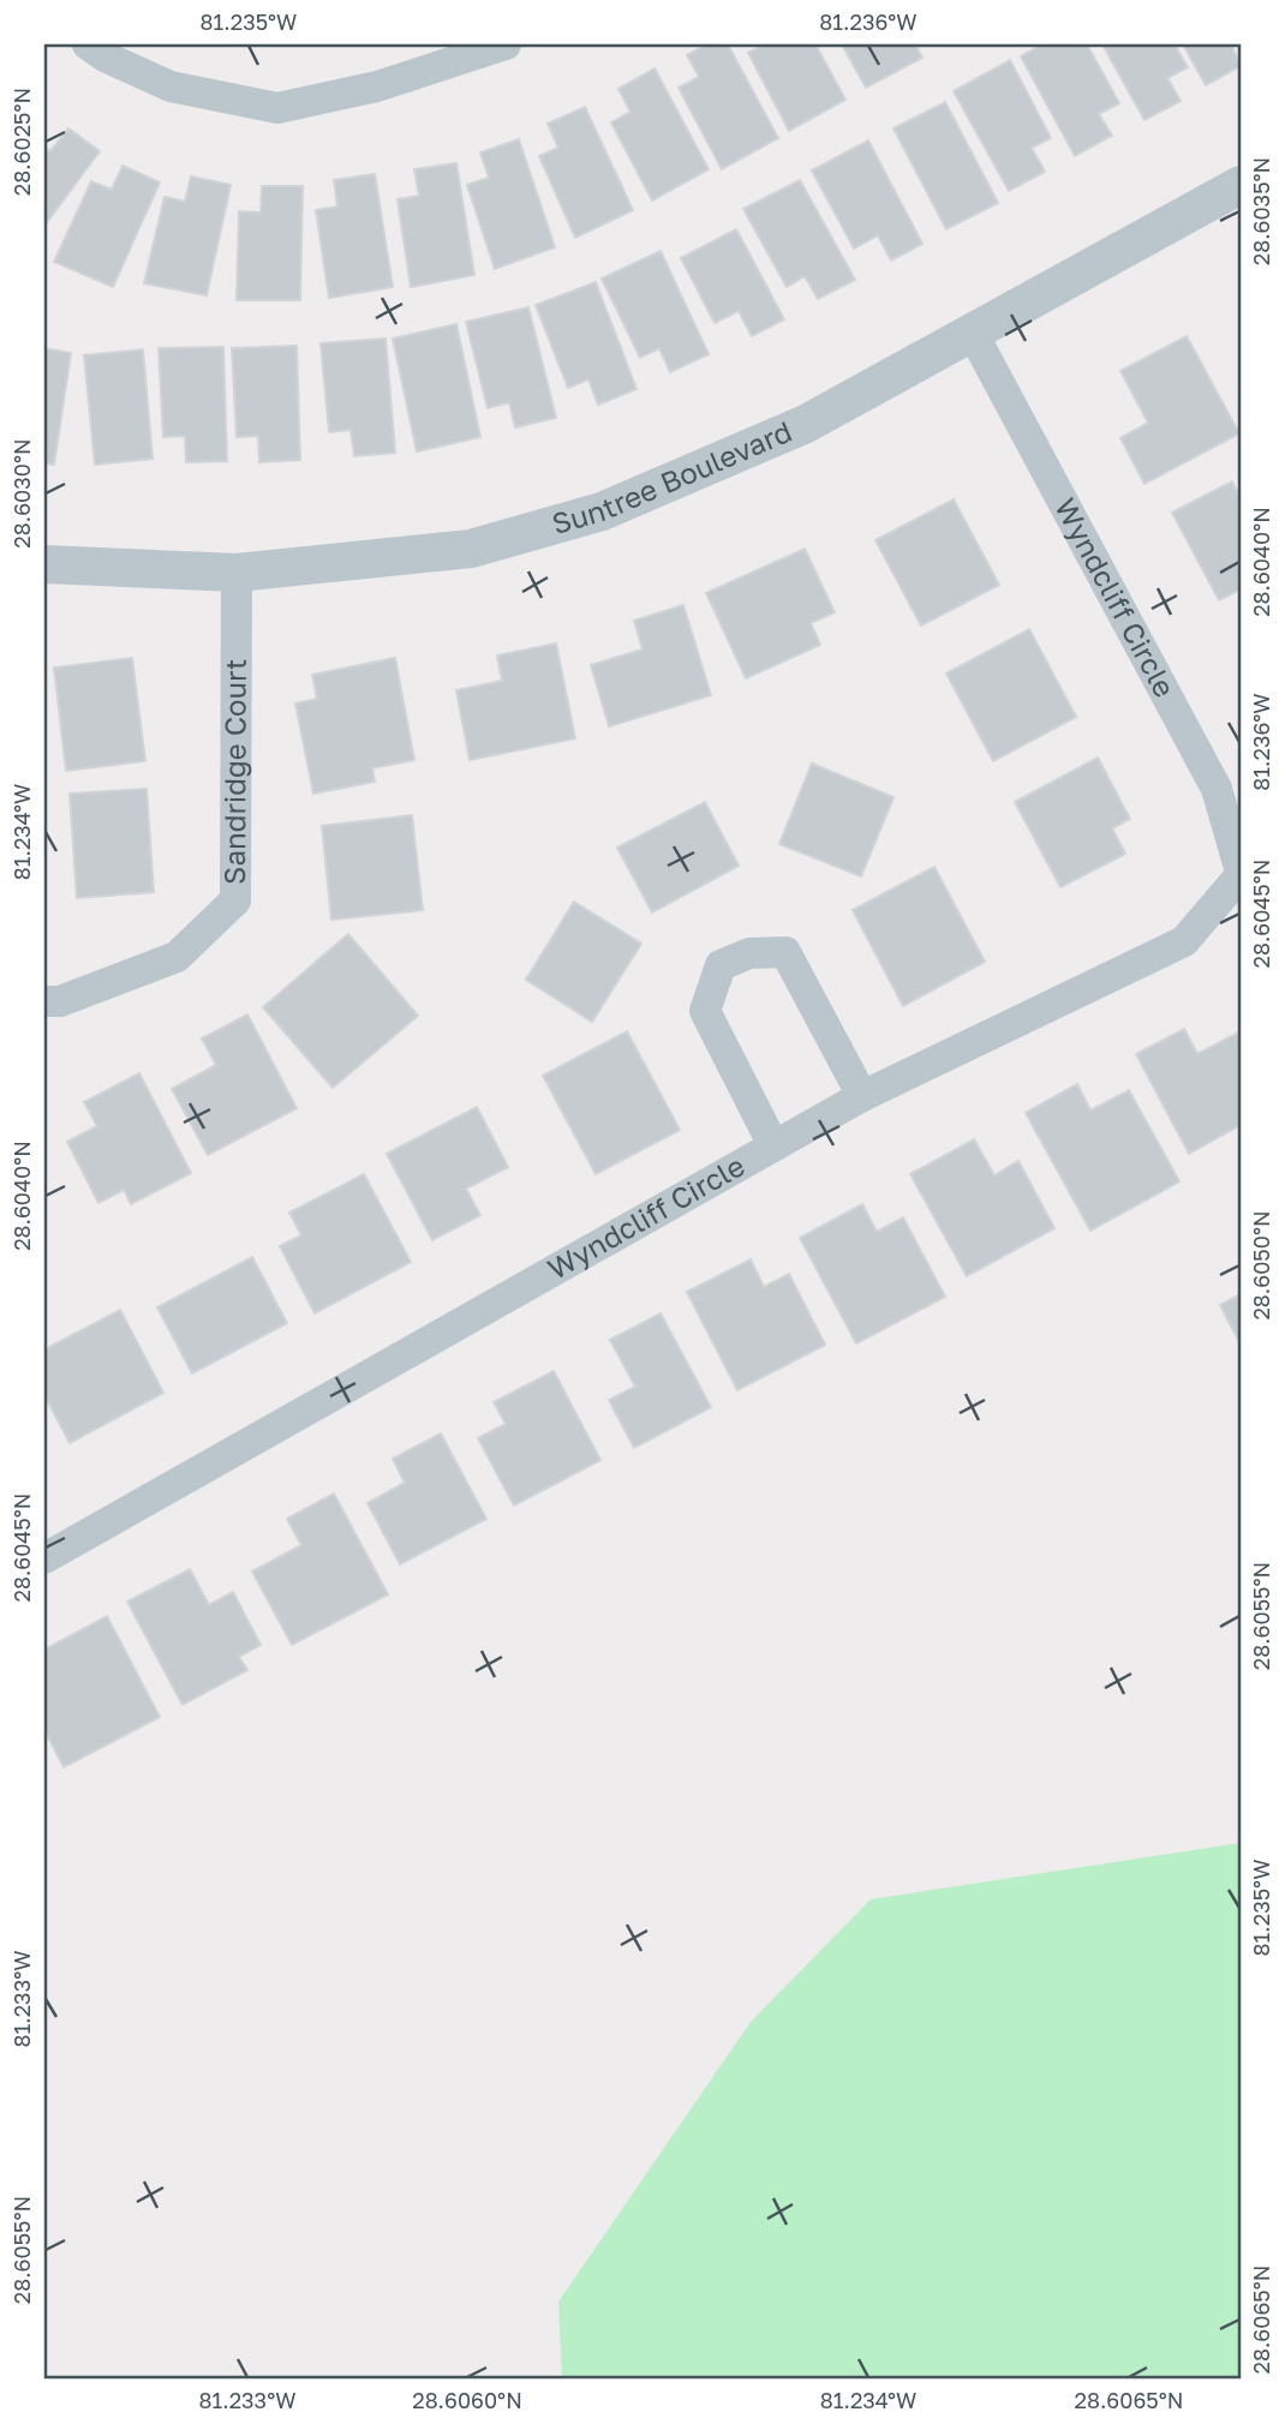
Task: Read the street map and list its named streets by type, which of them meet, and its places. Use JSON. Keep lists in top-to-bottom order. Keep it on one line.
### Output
{"streets":{"street":["Suntree Boulevard","Wyndcliff Circle","Sandridge Court"]},"crossings":[["Suntree Boulevard","Wyndcliff Circle"],["Suntree Boulevard","Sandridge Court"]],"coordinates":["81.235°W","81.236°W","28.6025°N","28.6035°N","28.6030°N","28.6040°N","81.234°W","28.6045°N","28.6050°N","28.6055°N","81.233°W","28.6065°N","28.6060°N"]}
